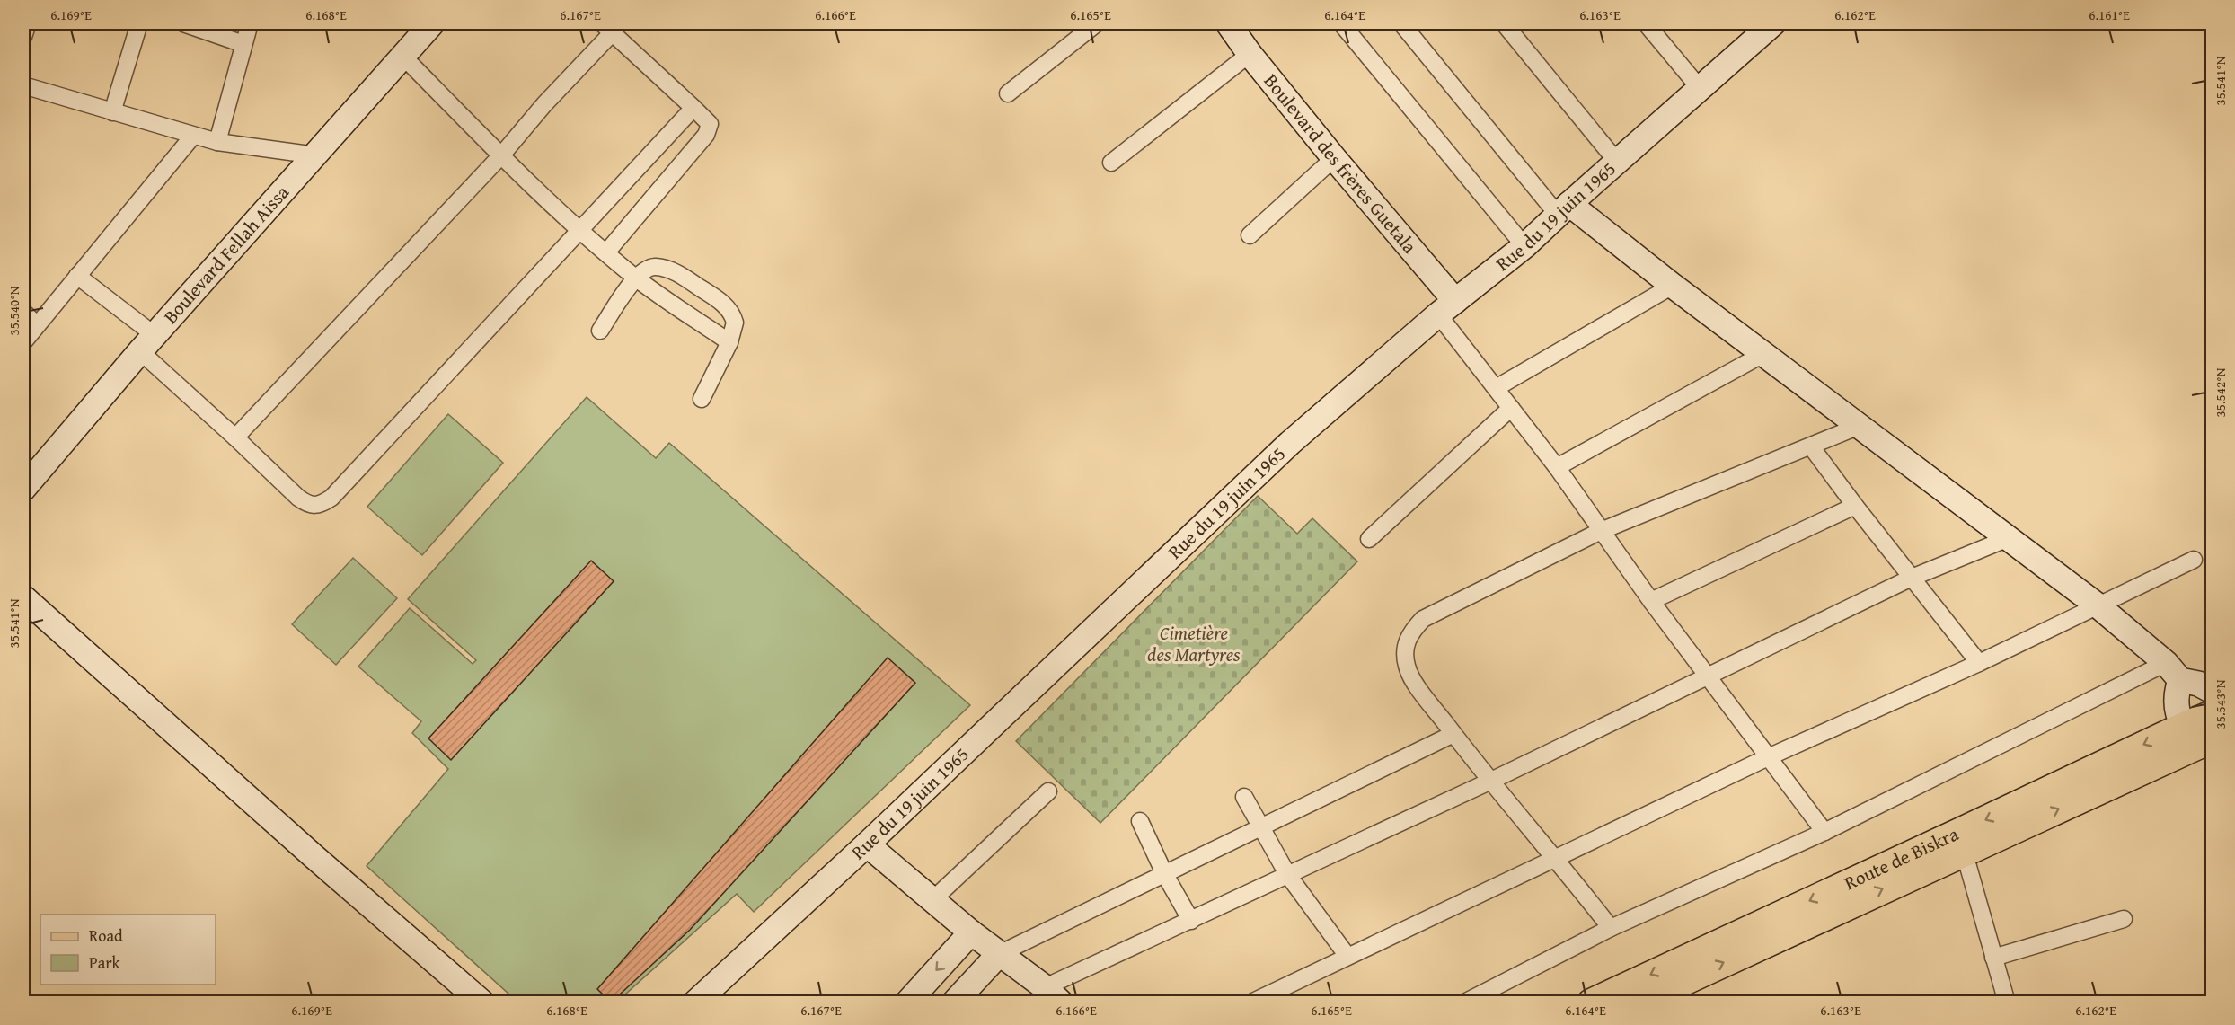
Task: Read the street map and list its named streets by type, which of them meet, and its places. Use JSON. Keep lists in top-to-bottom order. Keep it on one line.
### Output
{"streets":{"main road":["Route de Biskra"],"street":["Boulevard des frères Guetala","Rue du 19 juin 1965","Boulevard Fellah Aissa"]},"crossings":[["Boulevard des frères Guetala","Rue du 19 juin 1965"]],"parks":["Cimetière des Martyres"],"legend":["Road","Park"],"coordinates":["6.169°E","6.168°E","6.167°E","6.166°E","6.165°E","6.164°E","6.163°E","6.162°E","6.161°E","35.541°N","35.540°N","35.542°N","35.543°N"]}
